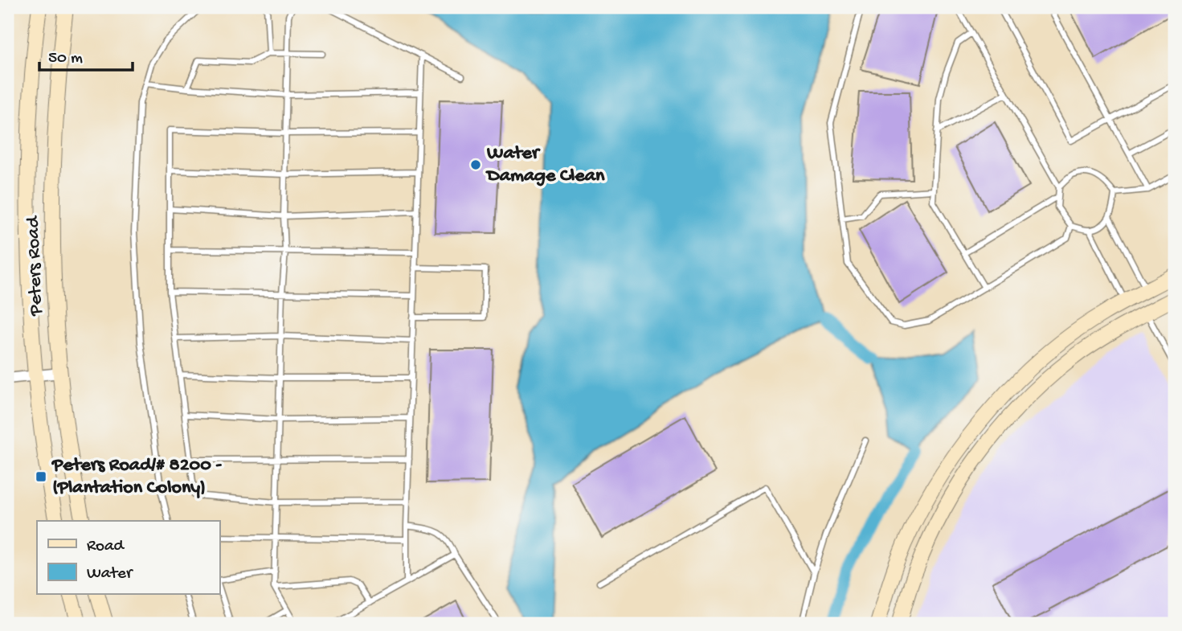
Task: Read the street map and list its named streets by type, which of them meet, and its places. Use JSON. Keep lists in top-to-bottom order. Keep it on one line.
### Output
{"streets":{"main road":["Peters Road"]},"places":{"other":["Water Damage Clean"],"transit":["Peters Road/# 8200 - (Plantation Colony)"]},"legend":["Road","Water"],"scale_bar":"50 m"}
